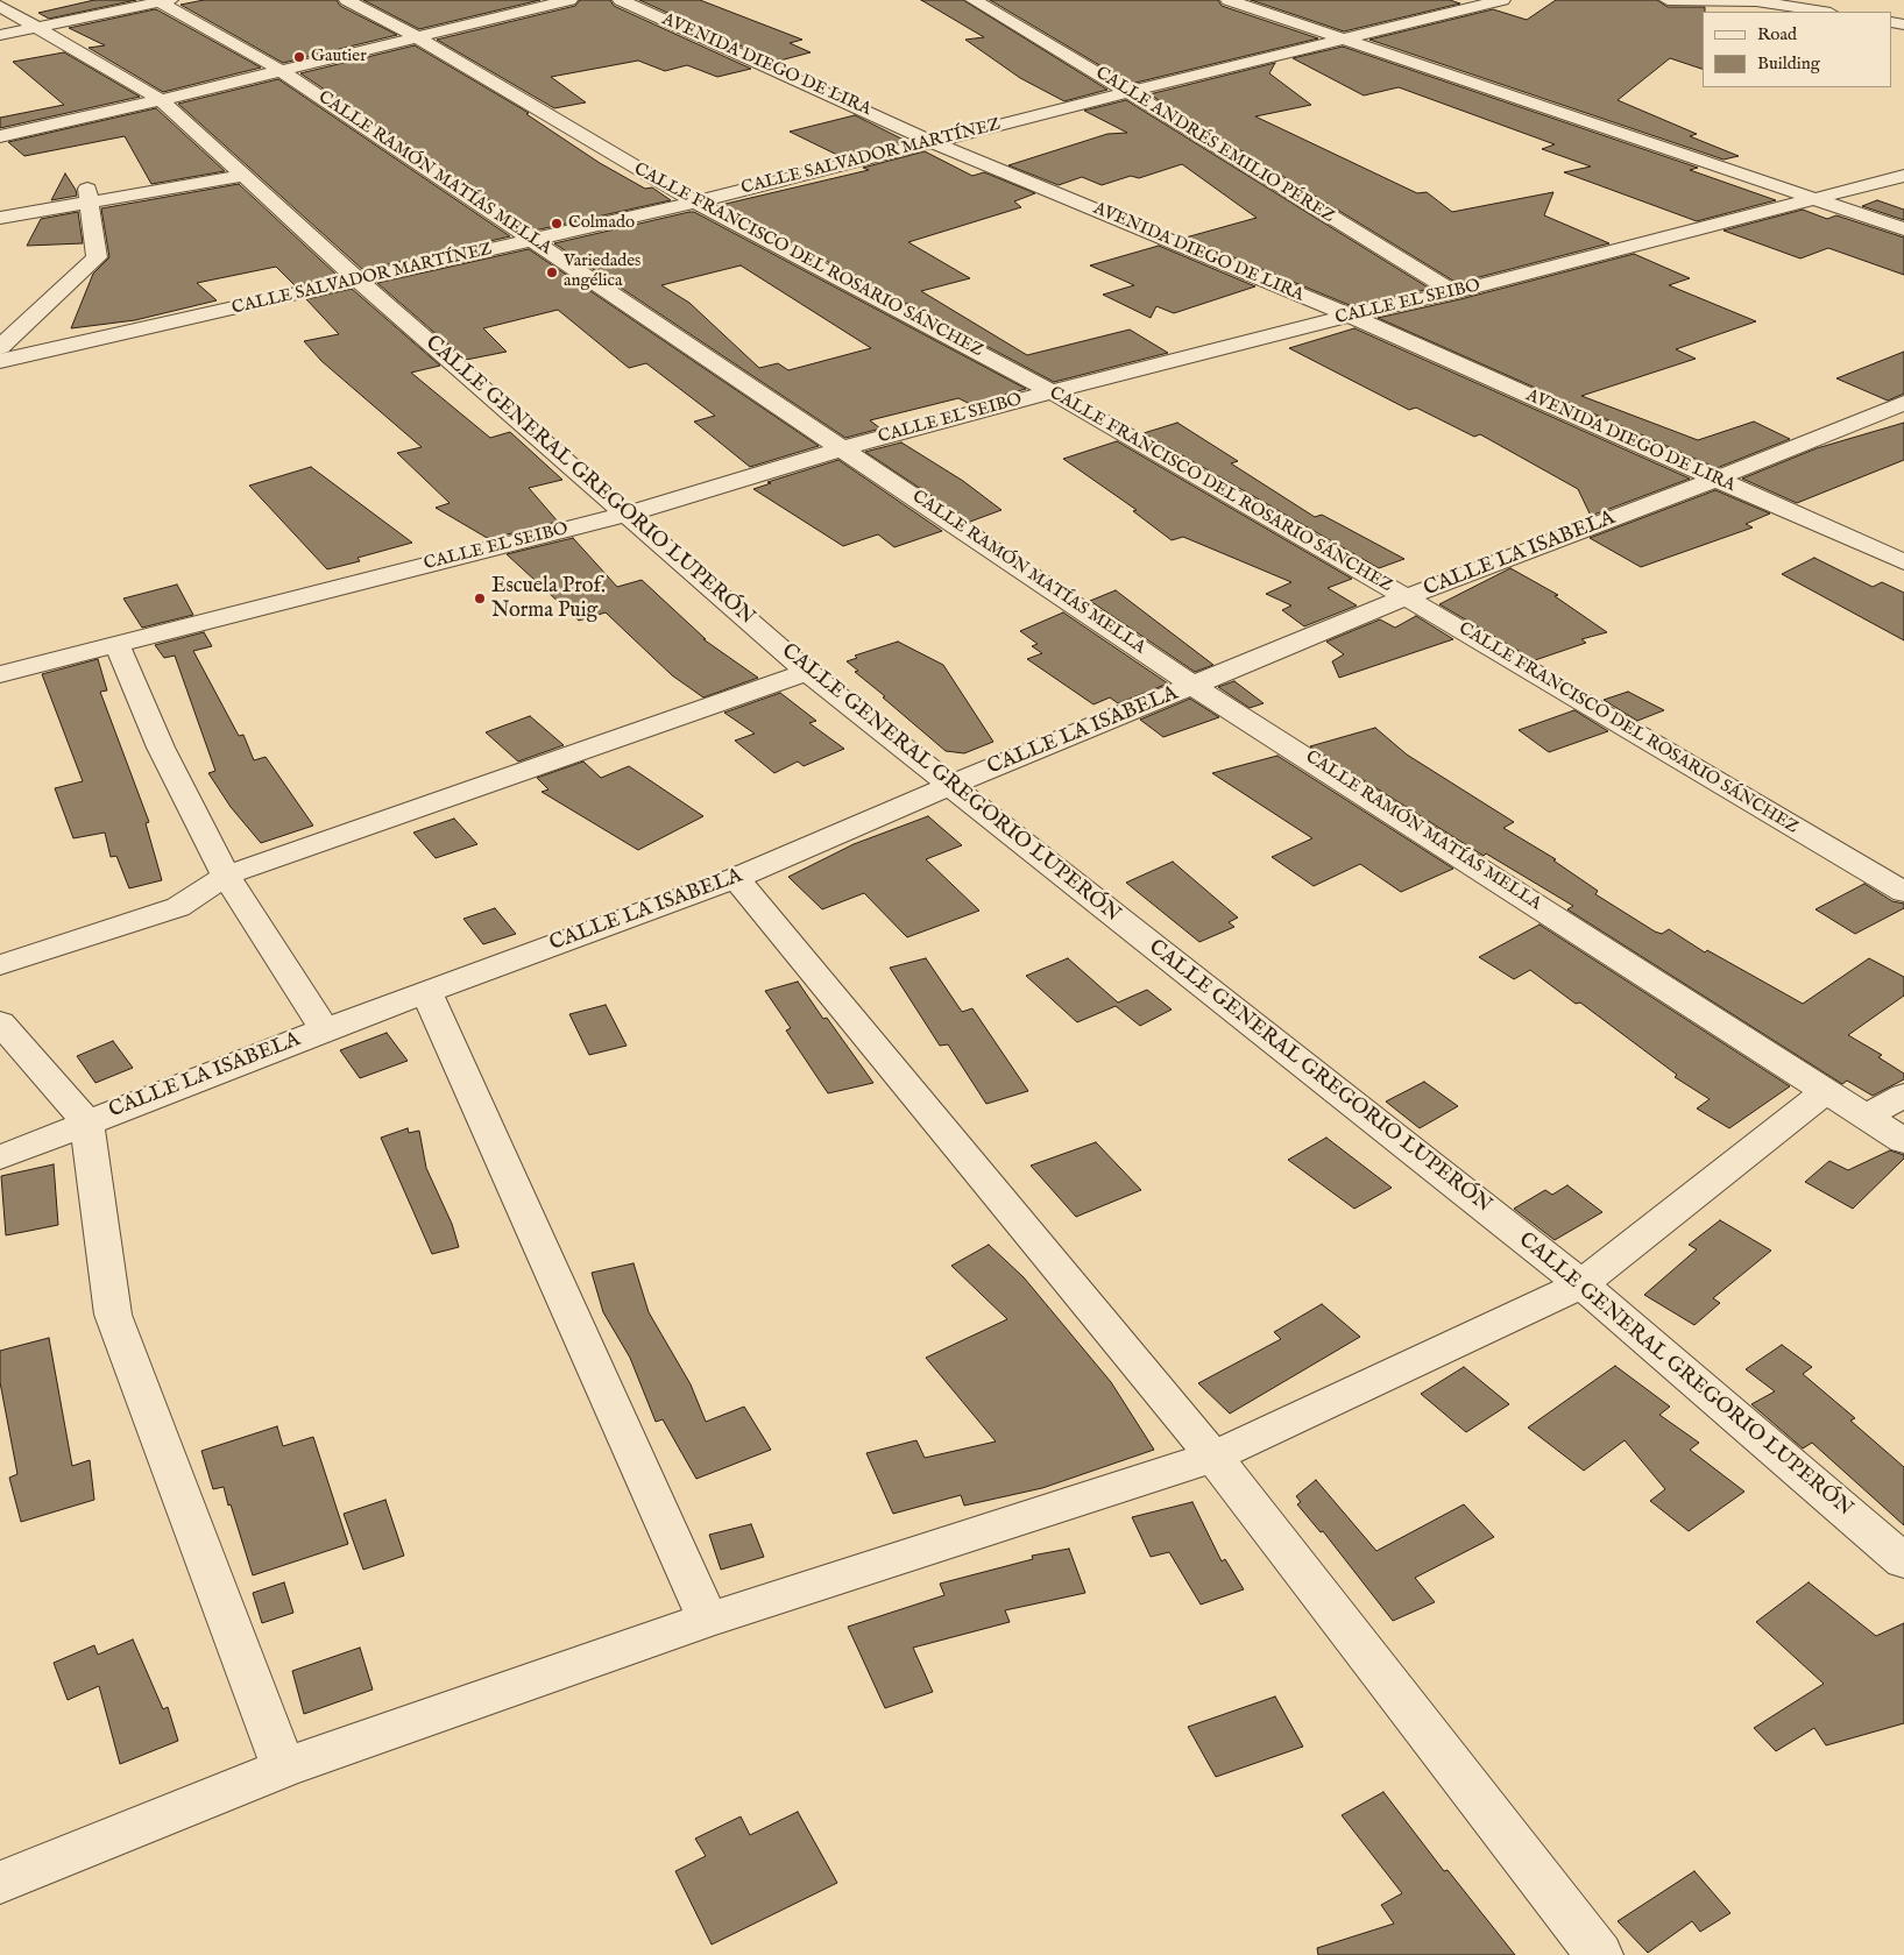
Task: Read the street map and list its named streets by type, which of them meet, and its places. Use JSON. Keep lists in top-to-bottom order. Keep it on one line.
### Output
{"streets":{"street":["AVENIDA DIEGO DE LIRA","CALLE ANDRÉS EMILIO PÉREZ","CALLE SALVADOR MARTÍNEZ","CALLE RAMÓN MATÍAS MELLA","CALLE FRANCISCO DEL ROSARIO SÁNCHEZ","CALLE EL SEIBO","CALLE GENERAL GREGORIO LUPERÓN","CALLE LA ISABELA"]},"crossings":[["AVENIDA DIEGO DE LIRA","CALLE SALVADOR MARTÍNEZ"],["AVENIDA DIEGO DE LIRA","CALLE EL SEIBO"],["AVENIDA DIEGO DE LIRA","CALLE LA ISABELA"],["CALLE ANDRÉS EMILIO PÉREZ","CALLE SALVADOR MARTÍNEZ"],["CALLE ANDRÉS EMILIO PÉREZ","CALLE EL SEIBO"],["CALLE SALVADOR MARTÍNEZ","CALLE RAMÓN MATÍAS MELLA"],["CALLE SALVADOR MARTÍNEZ","CALLE FRANCISCO DEL ROSARIO SÁNCHEZ"],["CALLE SALVADOR MARTÍNEZ","CALLE GENERAL GREGORIO LUPERÓN"],["CALLE RAMÓN MATÍAS MELLA","CALLE EL SEIBO"],["CALLE RAMÓN MATÍAS MELLA","CALLE LA ISABELA"],["CALLE FRANCISCO DEL ROSARIO SÁNCHEZ","CALLE EL SEIBO"],["CALLE FRANCISCO DEL ROSARIO SÁNCHEZ","CALLE LA ISABELA"],["CALLE EL SEIBO","CALLE GENERAL GREGORIO LUPERÓN"],["CALLE GENERAL GREGORIO LUPERÓN","CALLE LA ISABELA"]],"places":["Gautier","Colmado","Variedades angélica","Escuela Prof. Norma Puig"],"legend":["Road","Building"]}
